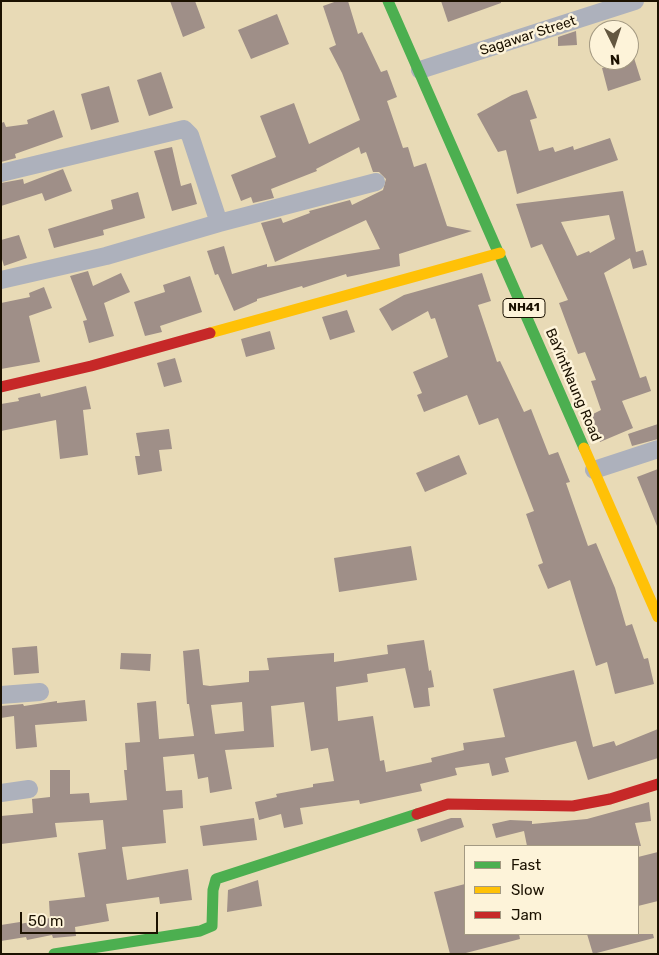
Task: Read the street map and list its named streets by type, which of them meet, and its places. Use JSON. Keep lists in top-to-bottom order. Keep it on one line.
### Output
{"streets":{"main road":["NH41","BaYintNaung Road"],"street":["Sagawar Street"]},"crossings":[["Sagawar Street","BaYintNaung Road"]],"legend":["Fast","Slow","Jam"],"scale_bar":"50 m","north":"bottom"}
